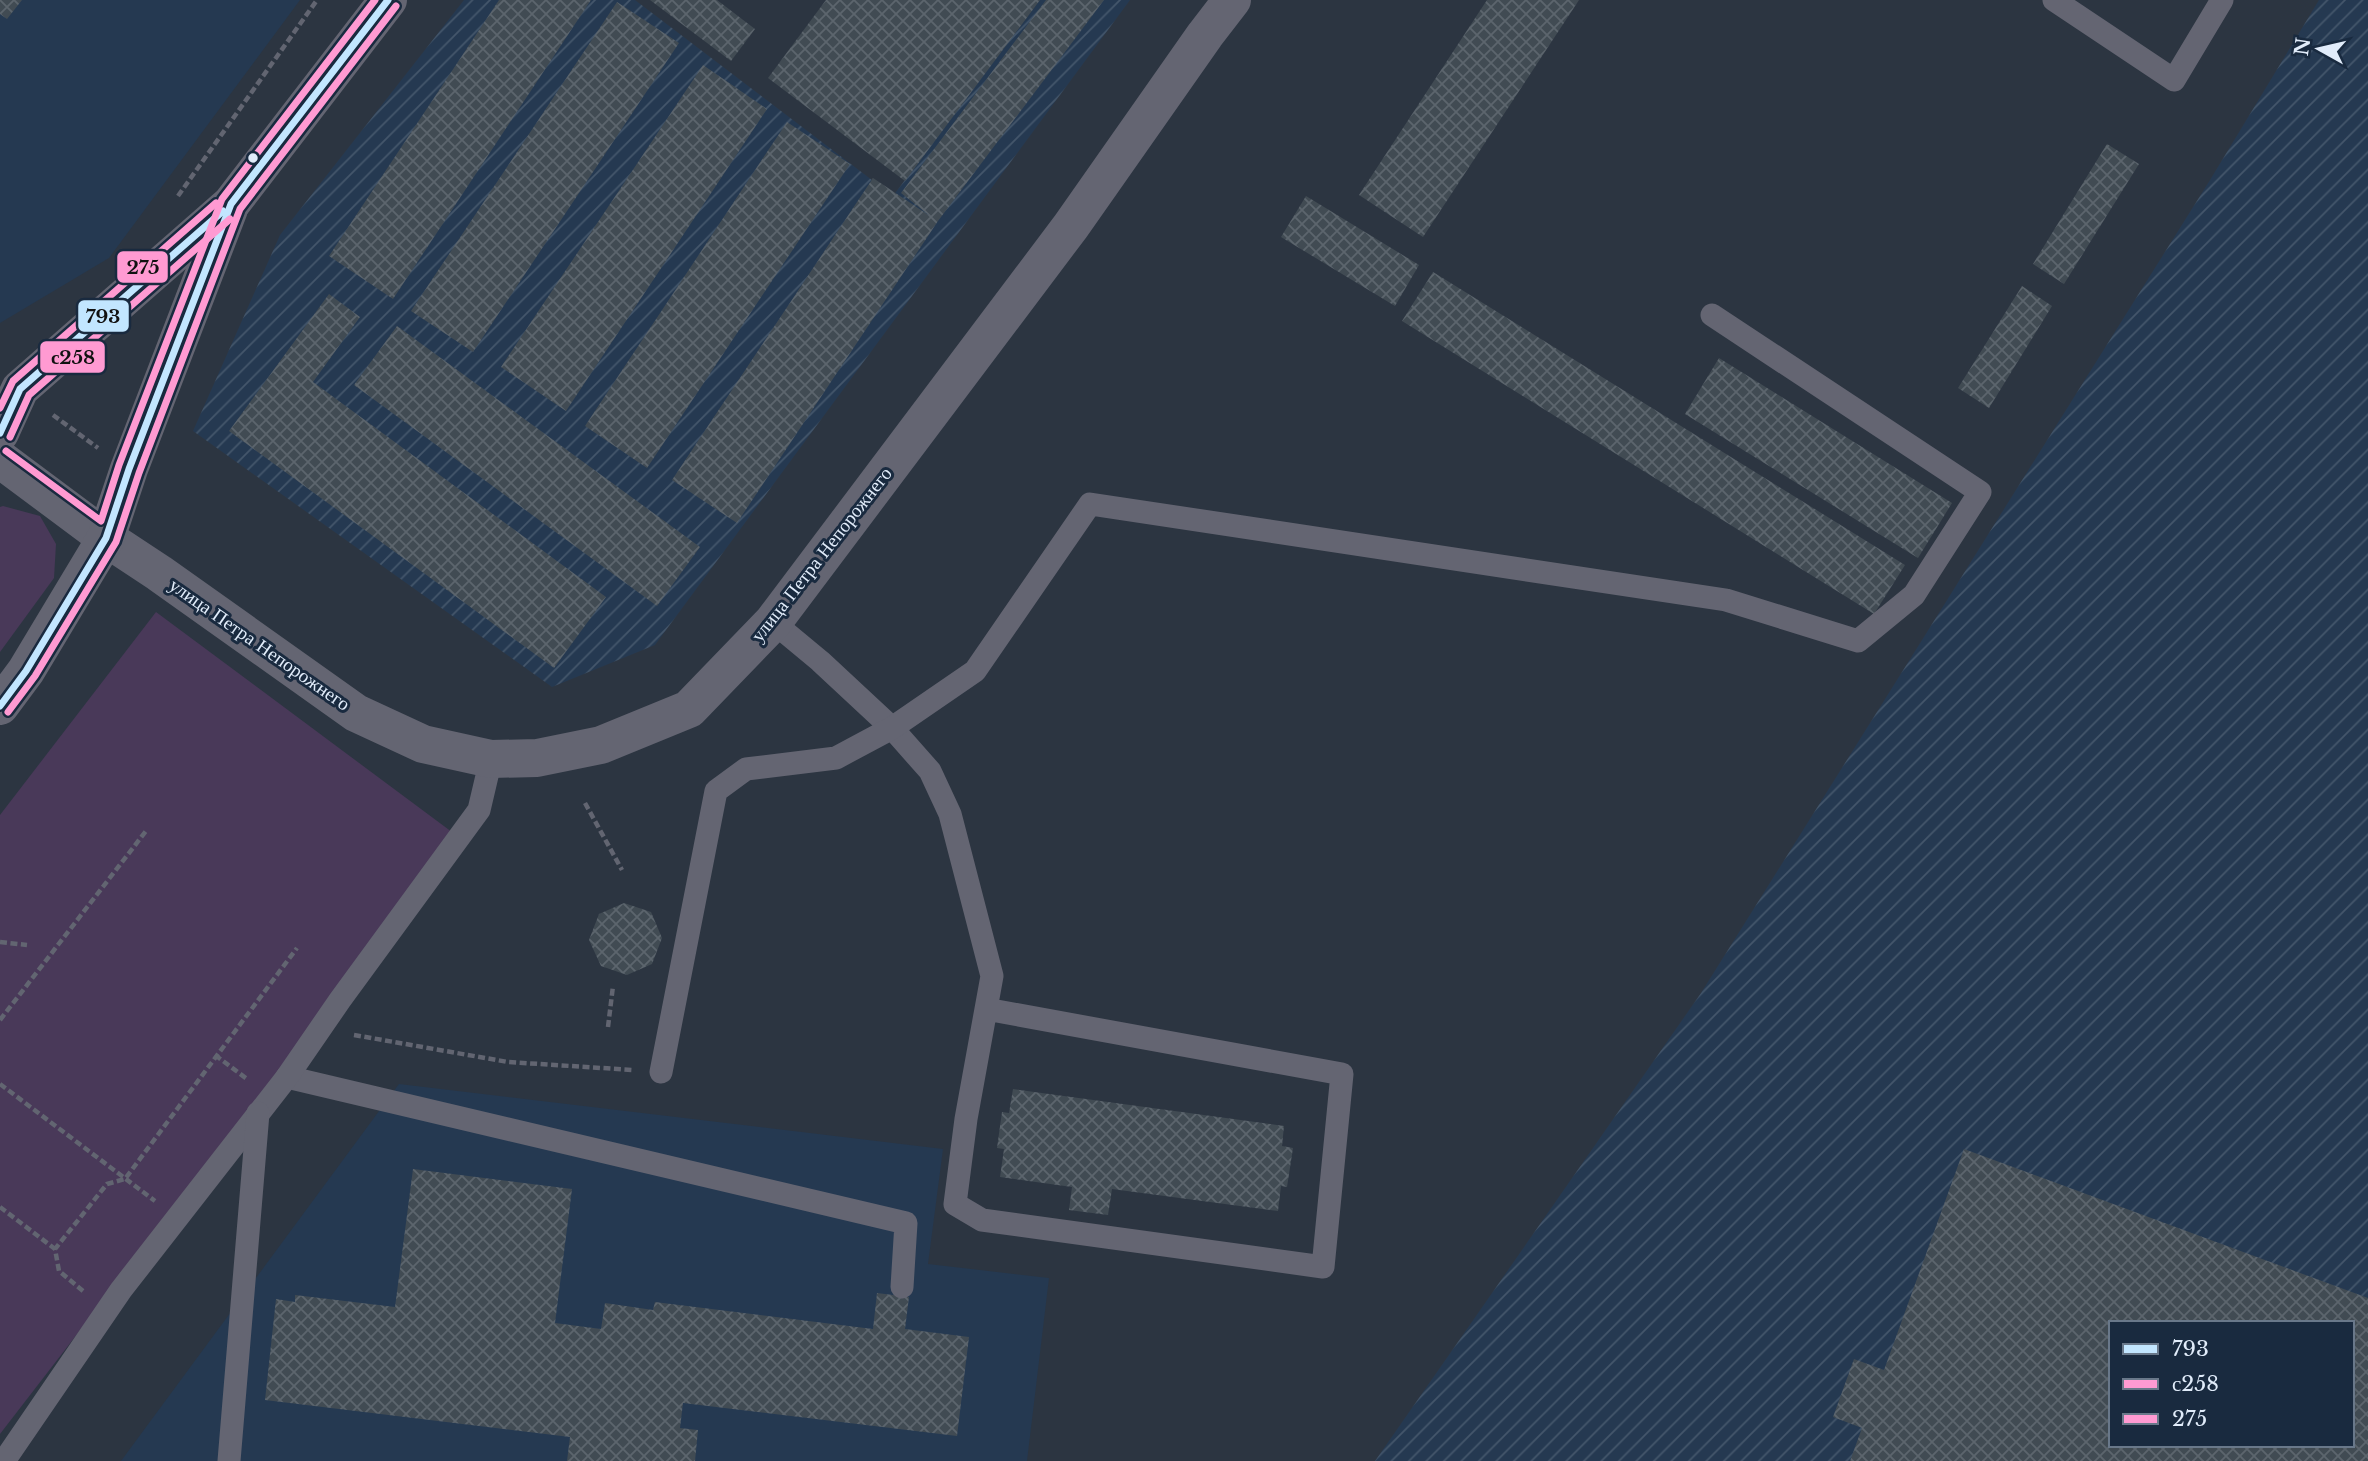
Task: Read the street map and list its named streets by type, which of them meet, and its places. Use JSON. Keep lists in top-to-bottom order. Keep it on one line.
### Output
{"streets":{"street":["улица Петра Непорожнего"]},"lines":["transit line 793","transit line 275","transit line с258"],"legend":["793","с258","275"],"north":"left"}
